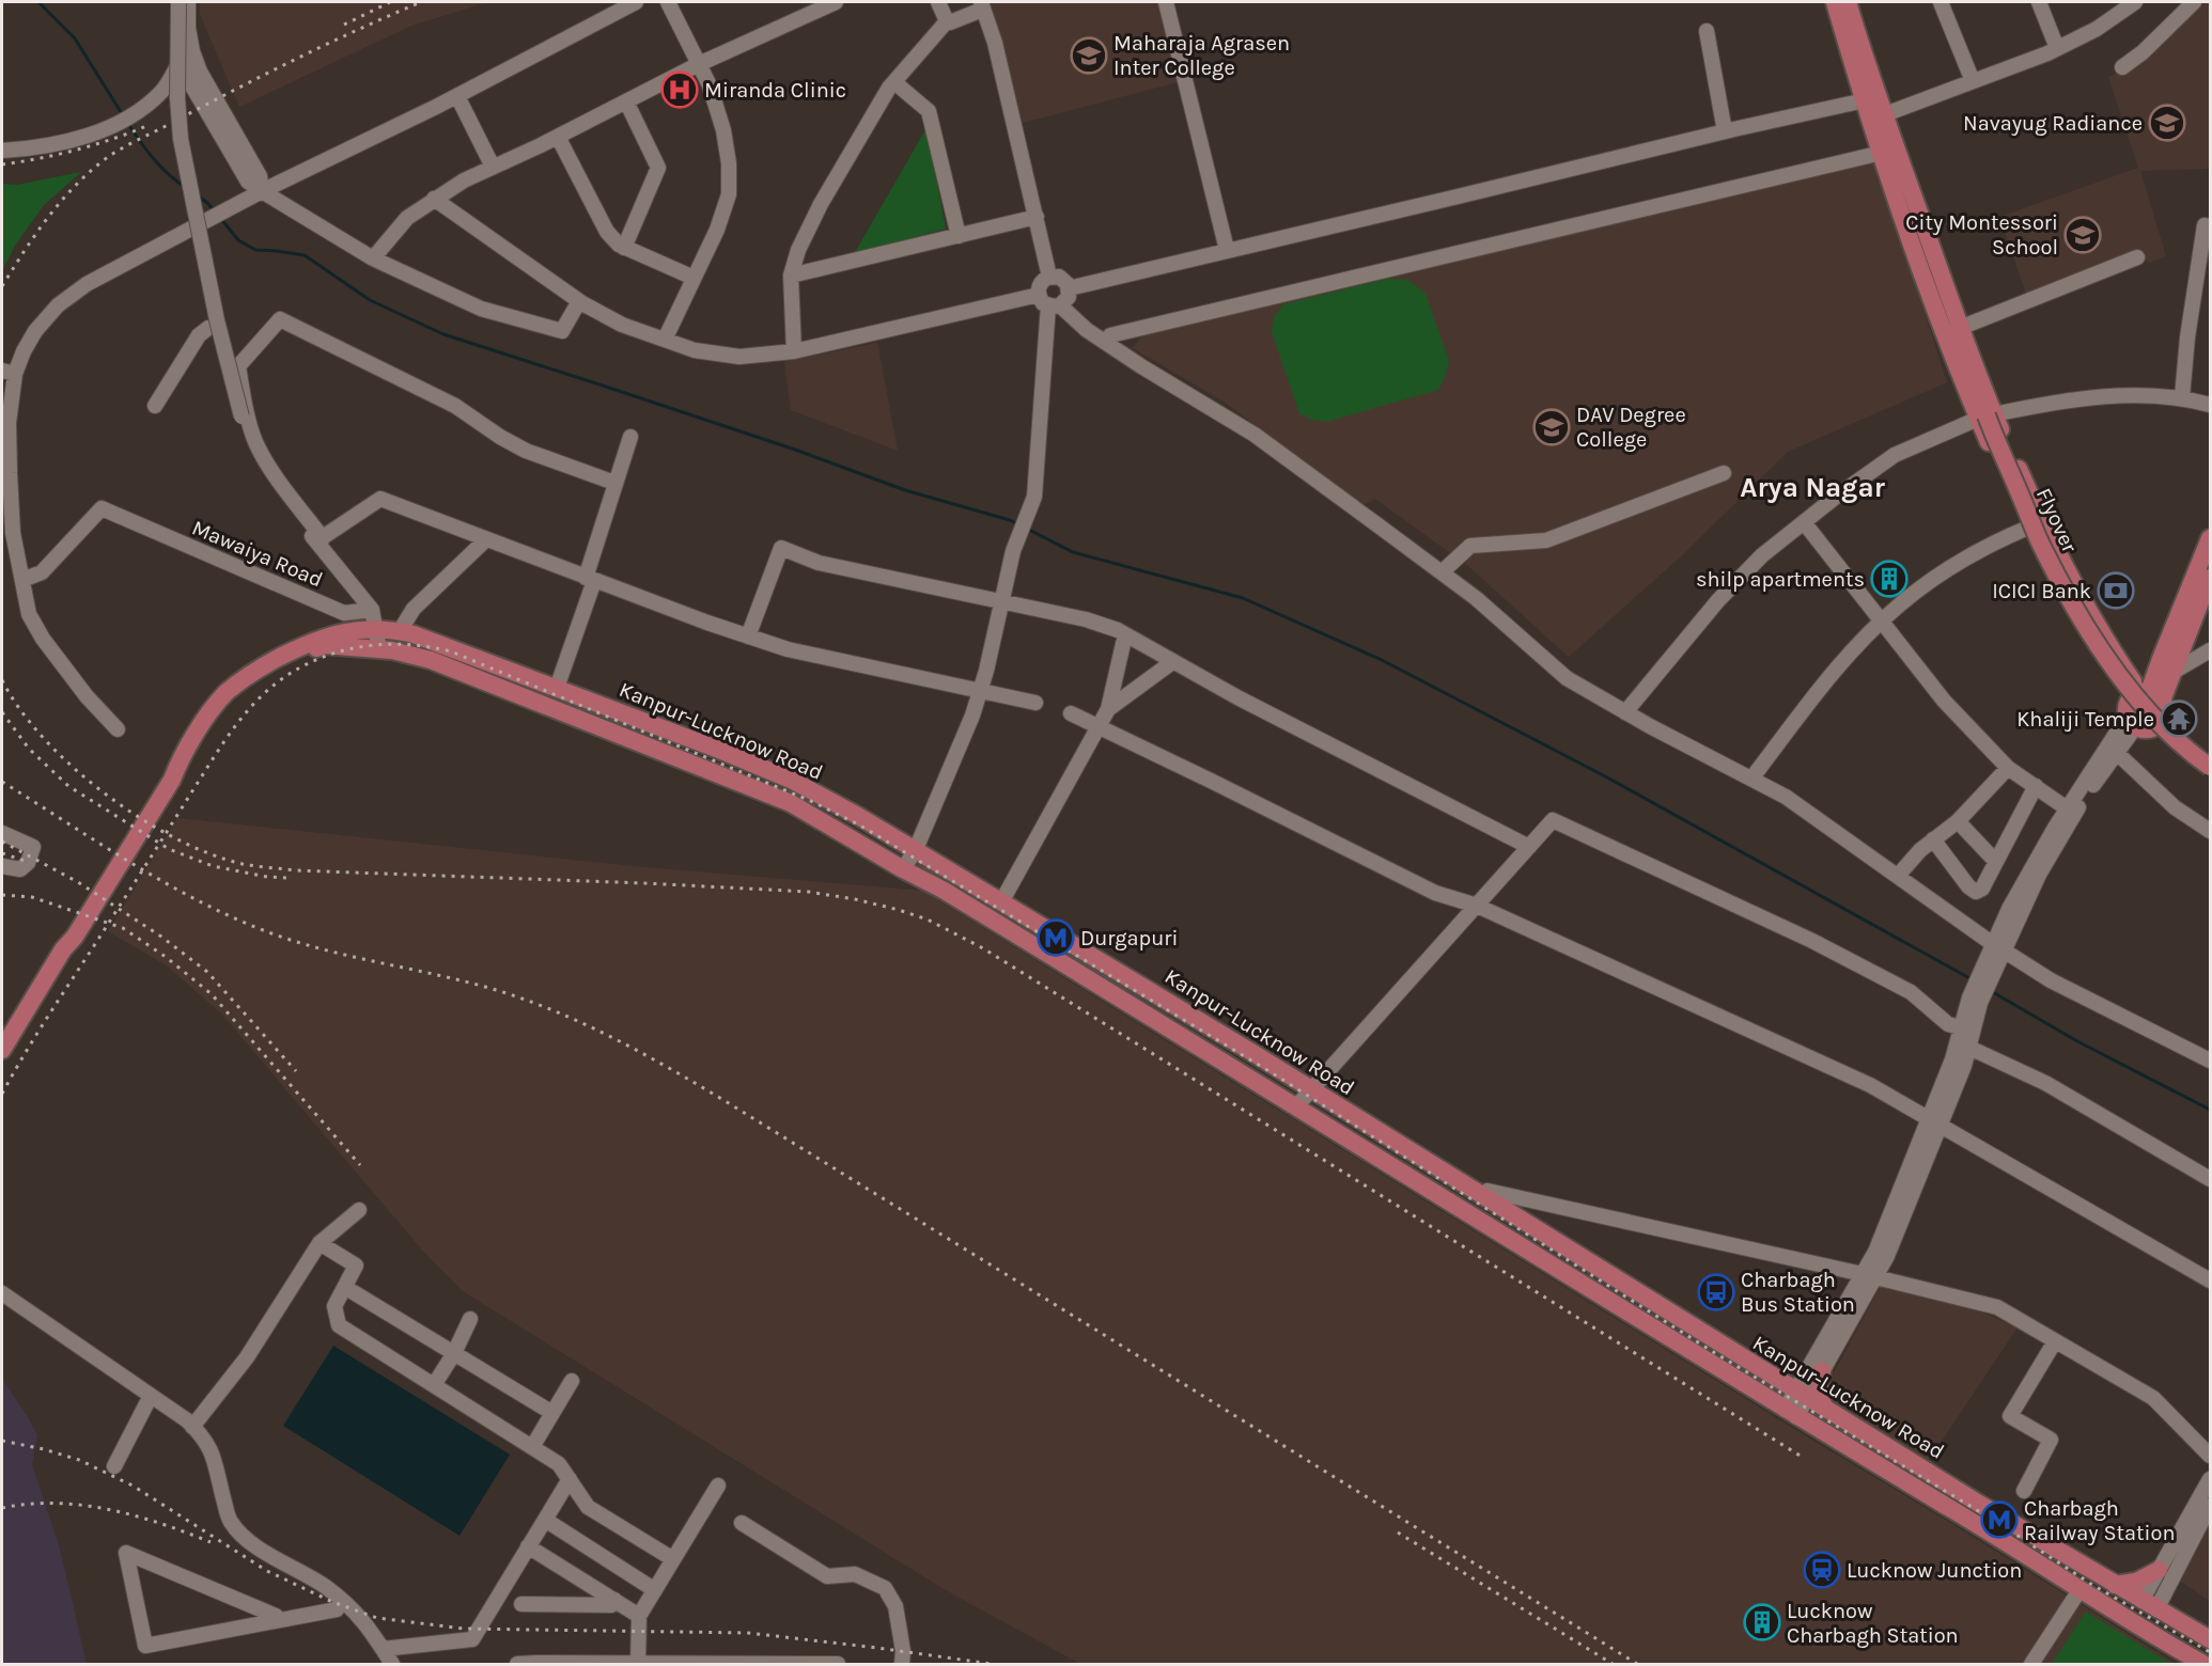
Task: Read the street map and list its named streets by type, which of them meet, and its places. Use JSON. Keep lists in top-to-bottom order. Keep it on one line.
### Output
{"streets":{"main road":["Flyover","Kanpur-Lucknow Road"],"street":["Mawaiya Road"]},"districts":["Arya Nagar"],"places":{"school or university":["Maharaja Agrasen Inter College","Navayug Radiance","City Montessori School","DAV Degree College"],"hospital":["Miranda Clinic"],"building":["shilp apartments","Lucknow Charbagh Station"],"bank":["ICICI Bank"],"temple":["Khaliji Temple"],"metro station":["Durgapuri","Charbagh Railway Station"],"bus stop":["Charbagh Bus Station"],"station":["Lucknow Junction"]}}
